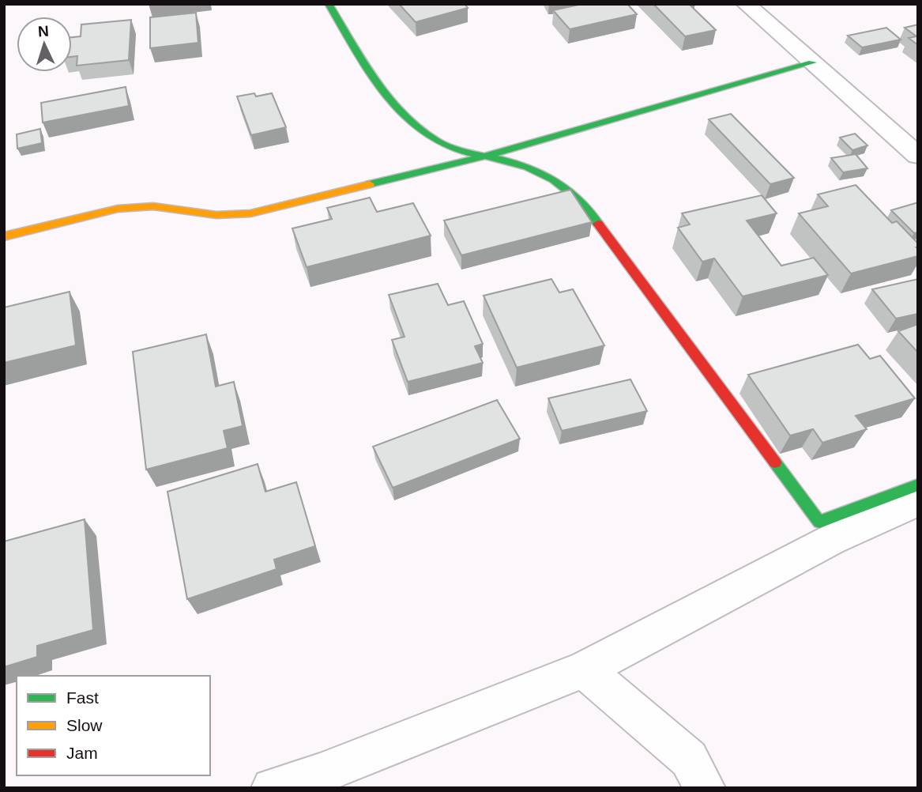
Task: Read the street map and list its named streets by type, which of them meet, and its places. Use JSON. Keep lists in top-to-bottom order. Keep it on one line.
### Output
{"legend":["Fast","Slow","Jam"],"north":"top"}
